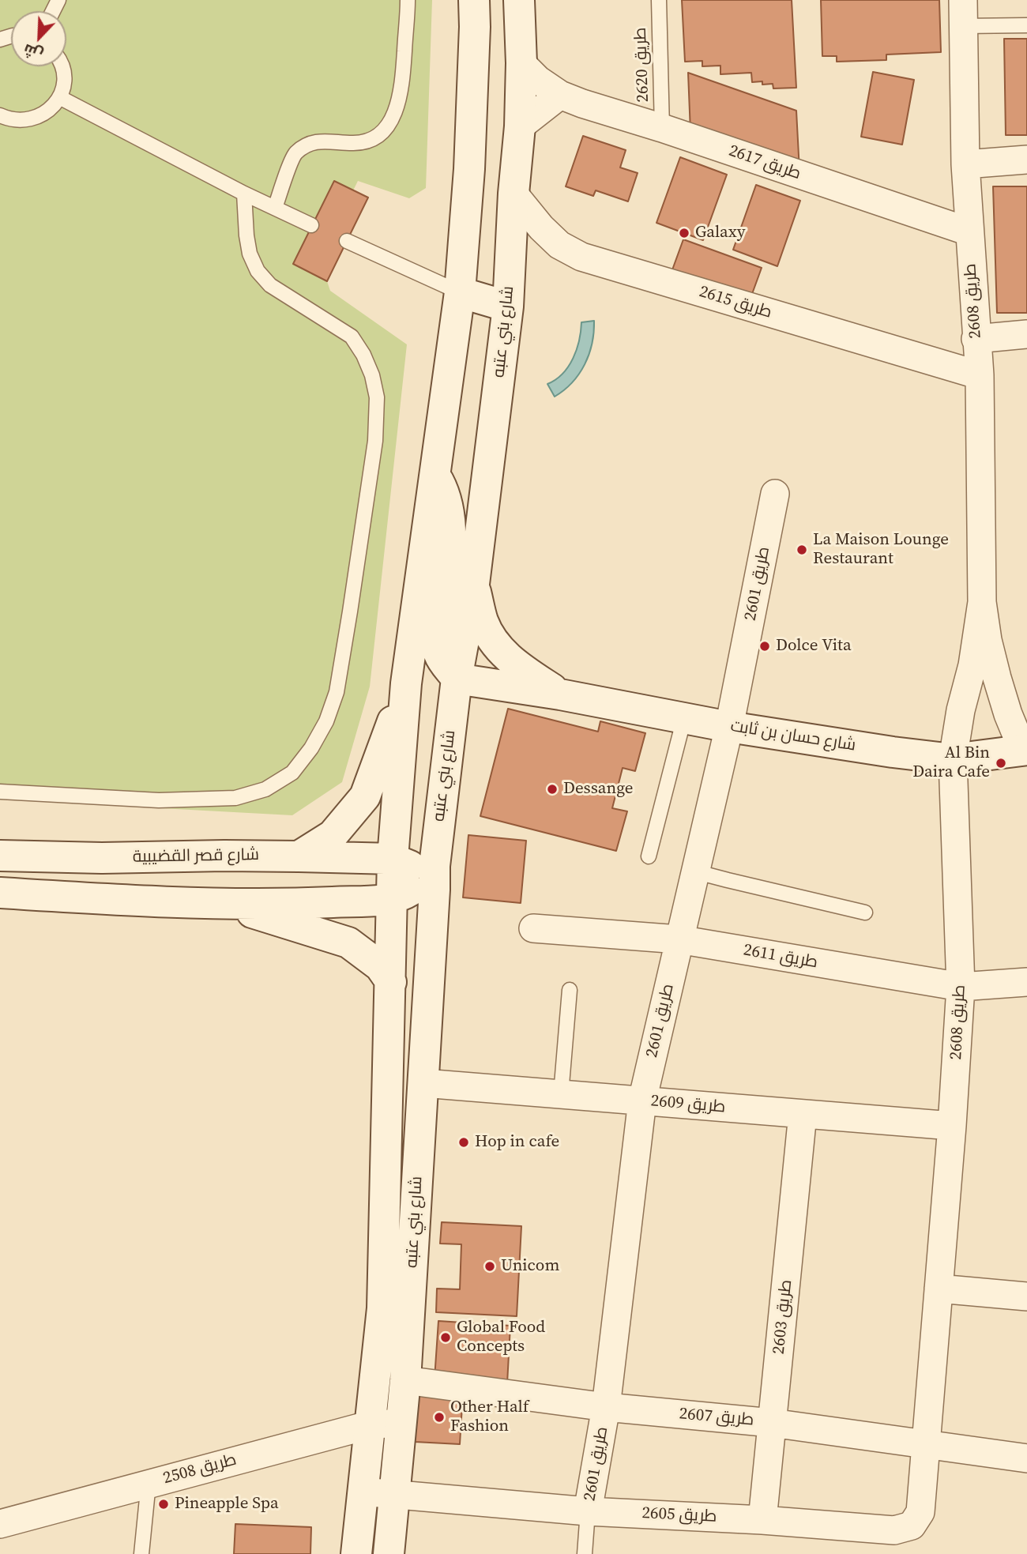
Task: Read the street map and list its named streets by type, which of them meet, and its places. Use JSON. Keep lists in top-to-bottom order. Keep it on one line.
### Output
{"streets":{"main road":["شارع بني عتبه","شارع حسان بن ثابت","شارع قصر القضيبية"],"street":["طريق 2617","طريق 2608","طريق 2615","طريق 2601","طريق 2611","طريق 2609","طريق 2603","طريق 2607","طريق 2508","طريق 2605"],"lane":["طريق 2620"]},"crossings":[["طريق 2620","طريق 2617"],["طريق 2617","طريق 2608"],["طريق 2617","شارع بني عتبه"],["طريق 2608","طريق 2615"],["طريق 2608","شارع حسان بن ثابت"],["طريق 2608","طريق 2611"],["طريق 2608","طريق 2609"],["طريق 2608","طريق 2607"],["طريق 2608","طريق 2605"],["طريق 2615","شارع بني عتبه"],["شارع بني عتبه","شارع حسان بن ثابت"],["شارع بني عتبه","شارع قصر القضيبية"],["شارع بني عتبه","طريق 2609"],["شارع بني عتبه","طريق 2607"],["شارع بني عتبه","طريق 2508"],["شارع بني عتبه","طريق 2605"],["طريق 2601","شارع حسان بن ثابت"],["طريق 2601","طريق 2611"],["طريق 2601","طريق 2609"],["طريق 2601","طريق 2607"],["طريق 2601","طريق 2605"],["طريق 2609","طريق 2603"],["طريق 2603","طريق 2607"],["طريق 2603","طريق 2605"],["طريق 2607","طريق 2605"]],"places":["Galaxy","La Maison Lounge Restaurant","Dolce Vita","Al Bin Daira Cafe","Dessange","Hop in cafe","Unicom","Global Food Concepts","Other Half Fashion","Pineapple Spa"],"north":"bottom left"}
